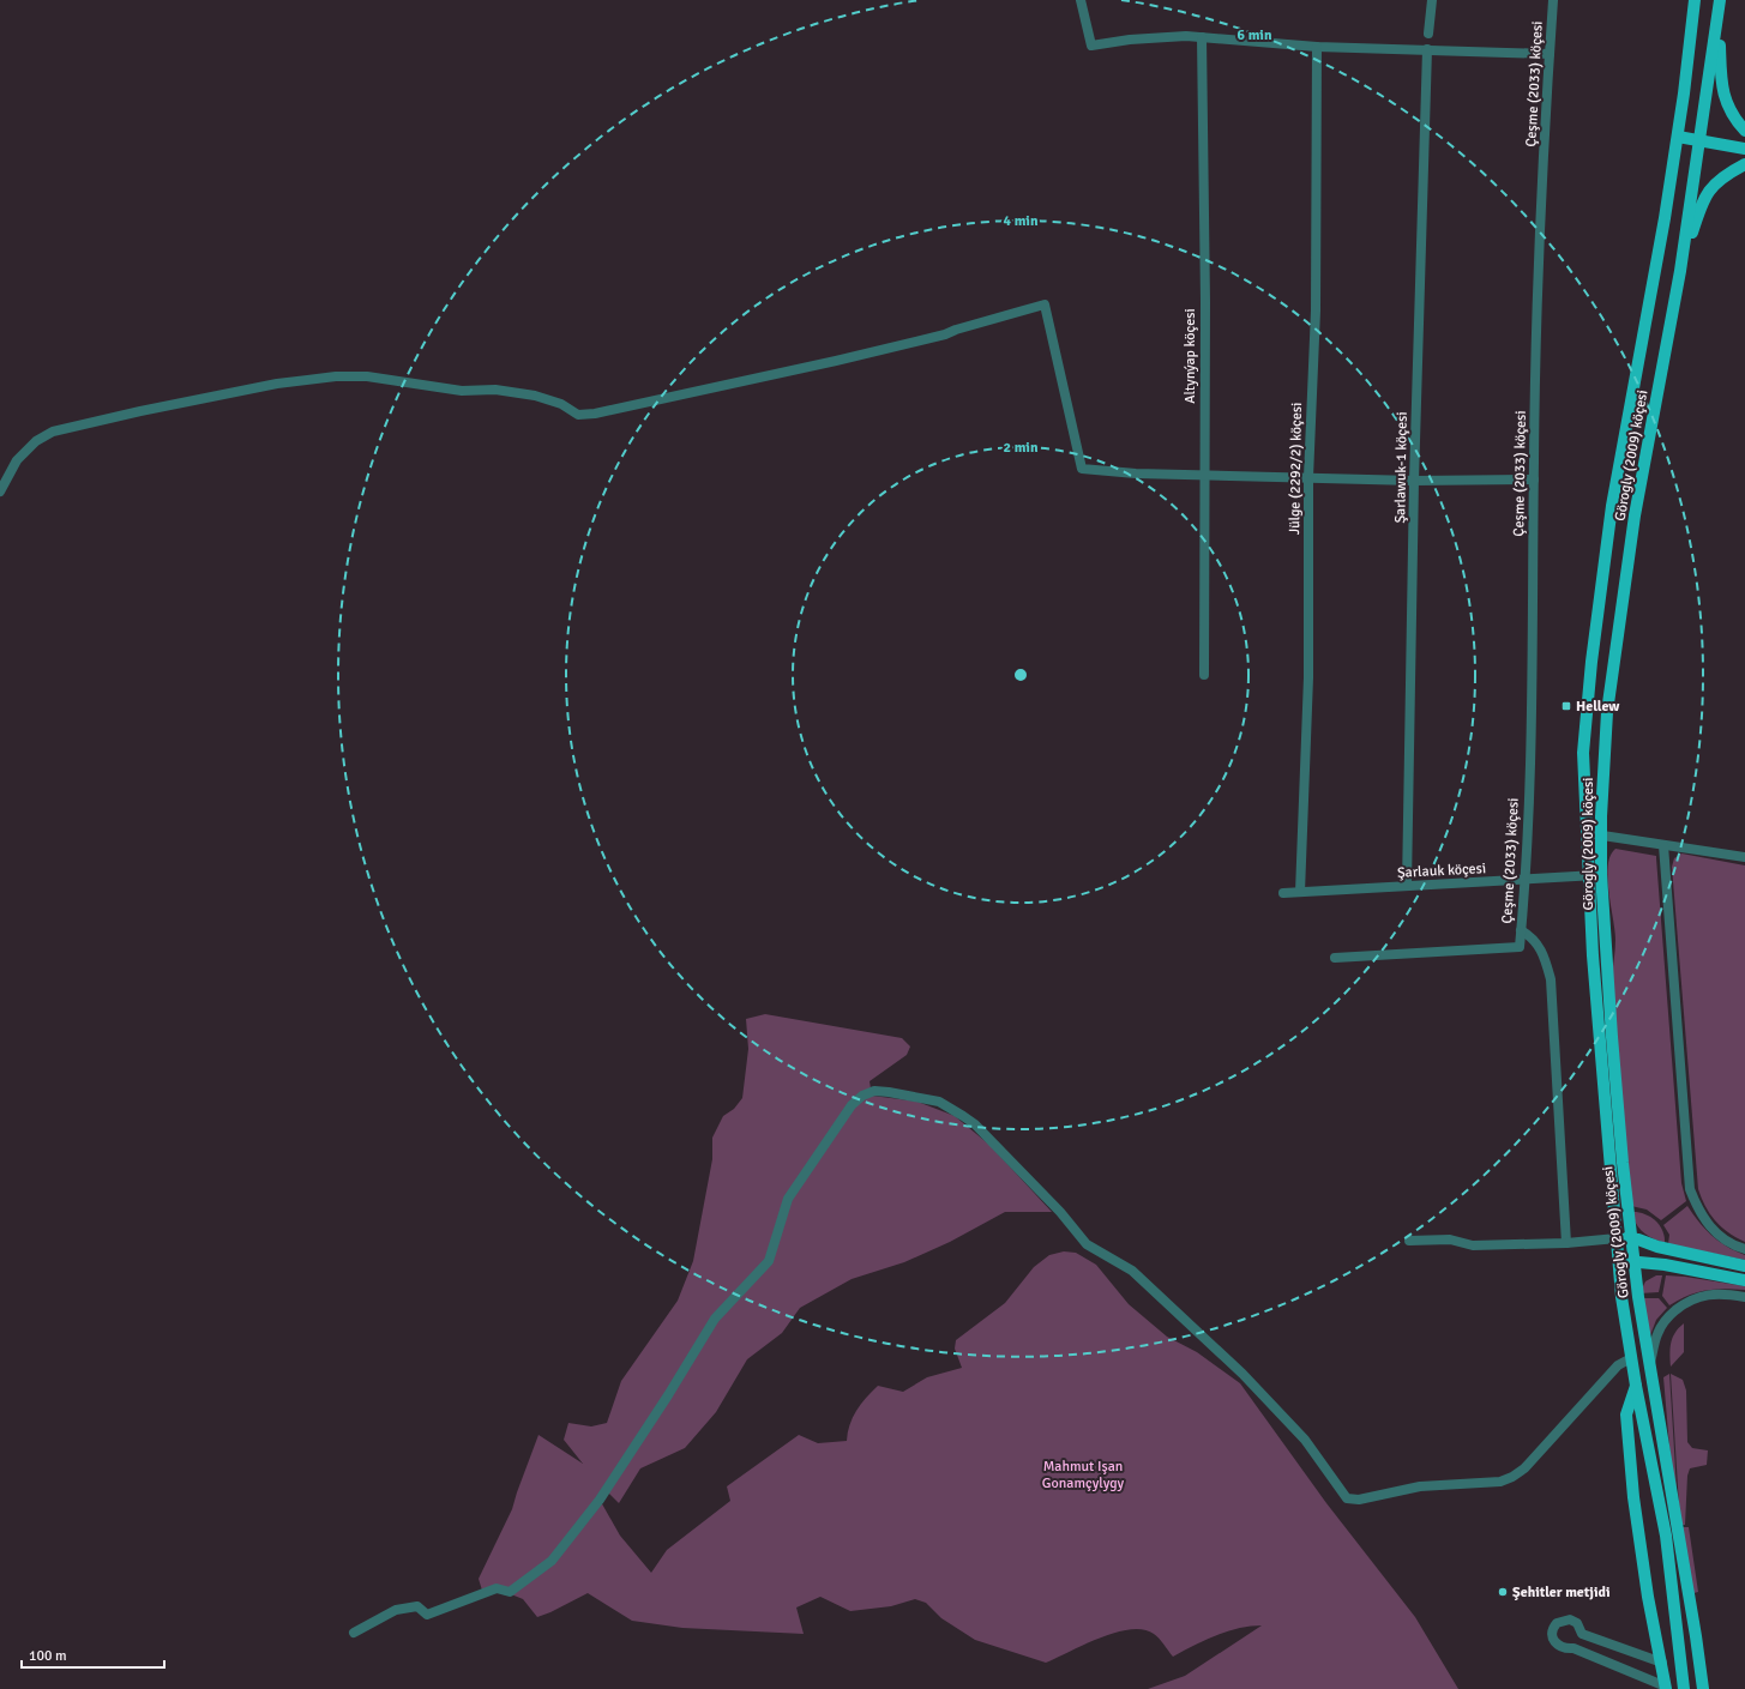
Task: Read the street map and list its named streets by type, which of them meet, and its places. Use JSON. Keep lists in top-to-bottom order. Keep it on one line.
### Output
{"streets":{"main road":["Görogly (2009) köçesi"],"street":["Çeşme (2033) köçesi","Altynýap köçesi","Şarlawuk-1 köçesi","Jülge (2292/2) köçesi","Şarlauk köçesi"]},"crossings":[["Çeşme (2033) köçesi","Şarlauk köçesi"],["Görogly (2009) köçesi","Şarlauk köçesi"],["Şarlawuk-1 köçesi","Şarlauk köçesi"],["Jülge (2292/2) köçesi","Şarlauk köçesi"]],"parks":["Mahmut Işan Gonamçylygy"],"places":{"transit":["Hellew"],"other":["Şehitler metjidi"]},"scale_bar":"100 m","rings":["6 min","4 min","2 min"]}
